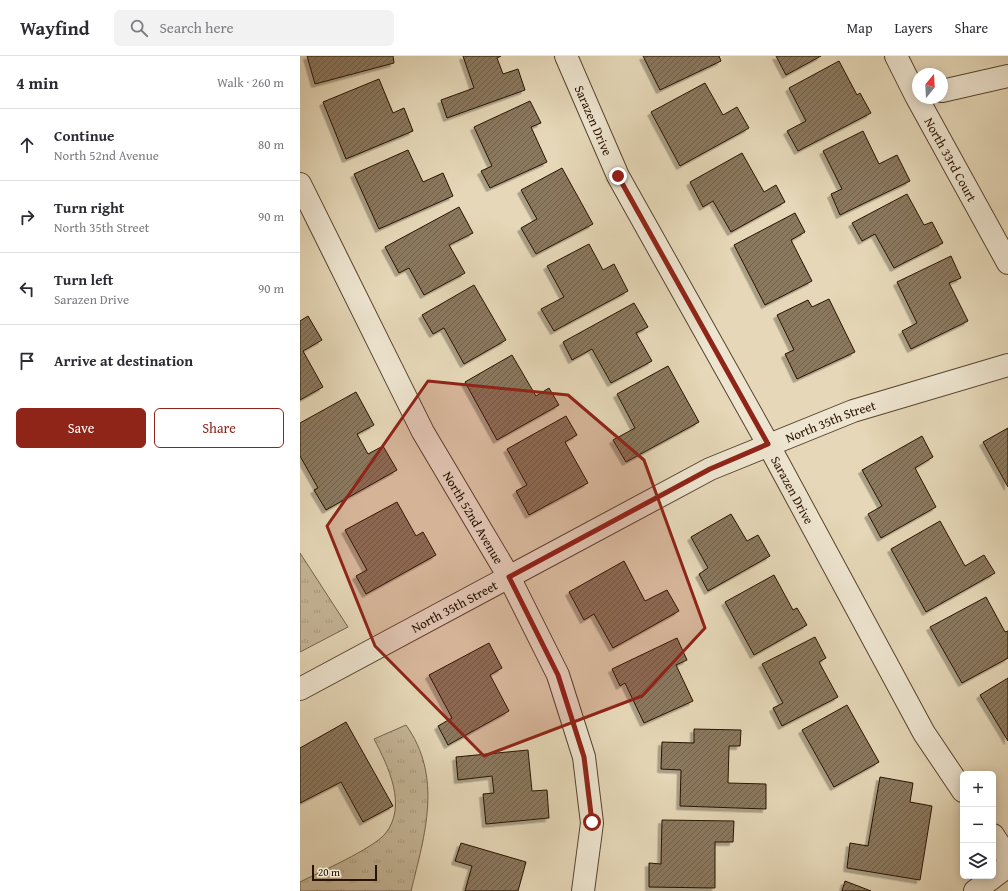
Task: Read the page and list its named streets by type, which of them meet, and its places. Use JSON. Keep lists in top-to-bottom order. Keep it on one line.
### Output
{"streets":{"street":["Sarazen Drive","North 33rd Court","North 35th Street","North 52nd Avenue"]},"crossings":[["Sarazen Drive","North 35th Street"],["North 35th Street","North 52nd Avenue"]],"scale_bar":"20 m","north":"top","page":{"header":"Wayfind","search":"Search here","nav":["Map","Layers","Share"],"heading":["4 min","Walk · 260 m"],"list":[["Continue","North 52nd Avenue","80 m"],["Turn right","North 35th Street","90 m"],["Turn left","Sarazen Drive","90 m"],"Arrive at destination"],"buttons":["Save","Share"],"map_buttons":["+","−"],"scale":"20 m"}}
